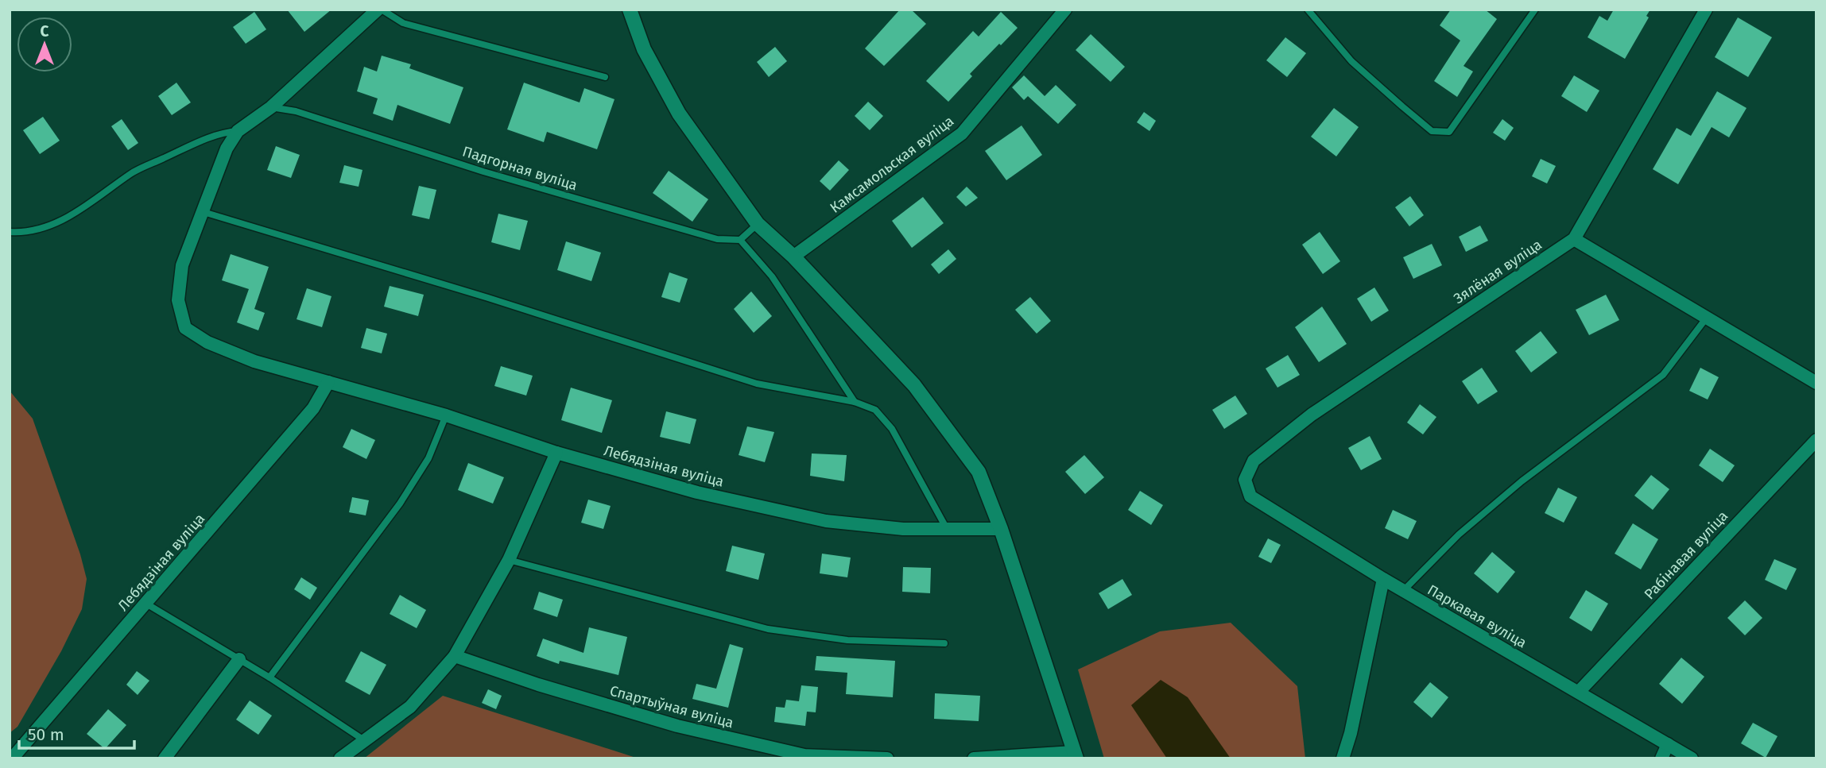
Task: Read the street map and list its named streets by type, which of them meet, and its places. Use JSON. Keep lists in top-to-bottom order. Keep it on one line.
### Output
{"streets":{"street":["Камсамольская вуліца","Зялёная вуліца","Лебядзіная вуліца","Рабінавая вуліца","Паркавая вуліца","Спартыўная вуліца"],"lane":["Падгорная вуліца"]},"crossings":[["Падгорная вуліца","Лебядзіная вуліца"],["Зялёная вуліца","Паркавая вуліца"],["Рабінавая вуліца","Паркавая вуліца"]],"scale_bar":"50 m","north":"top"}
